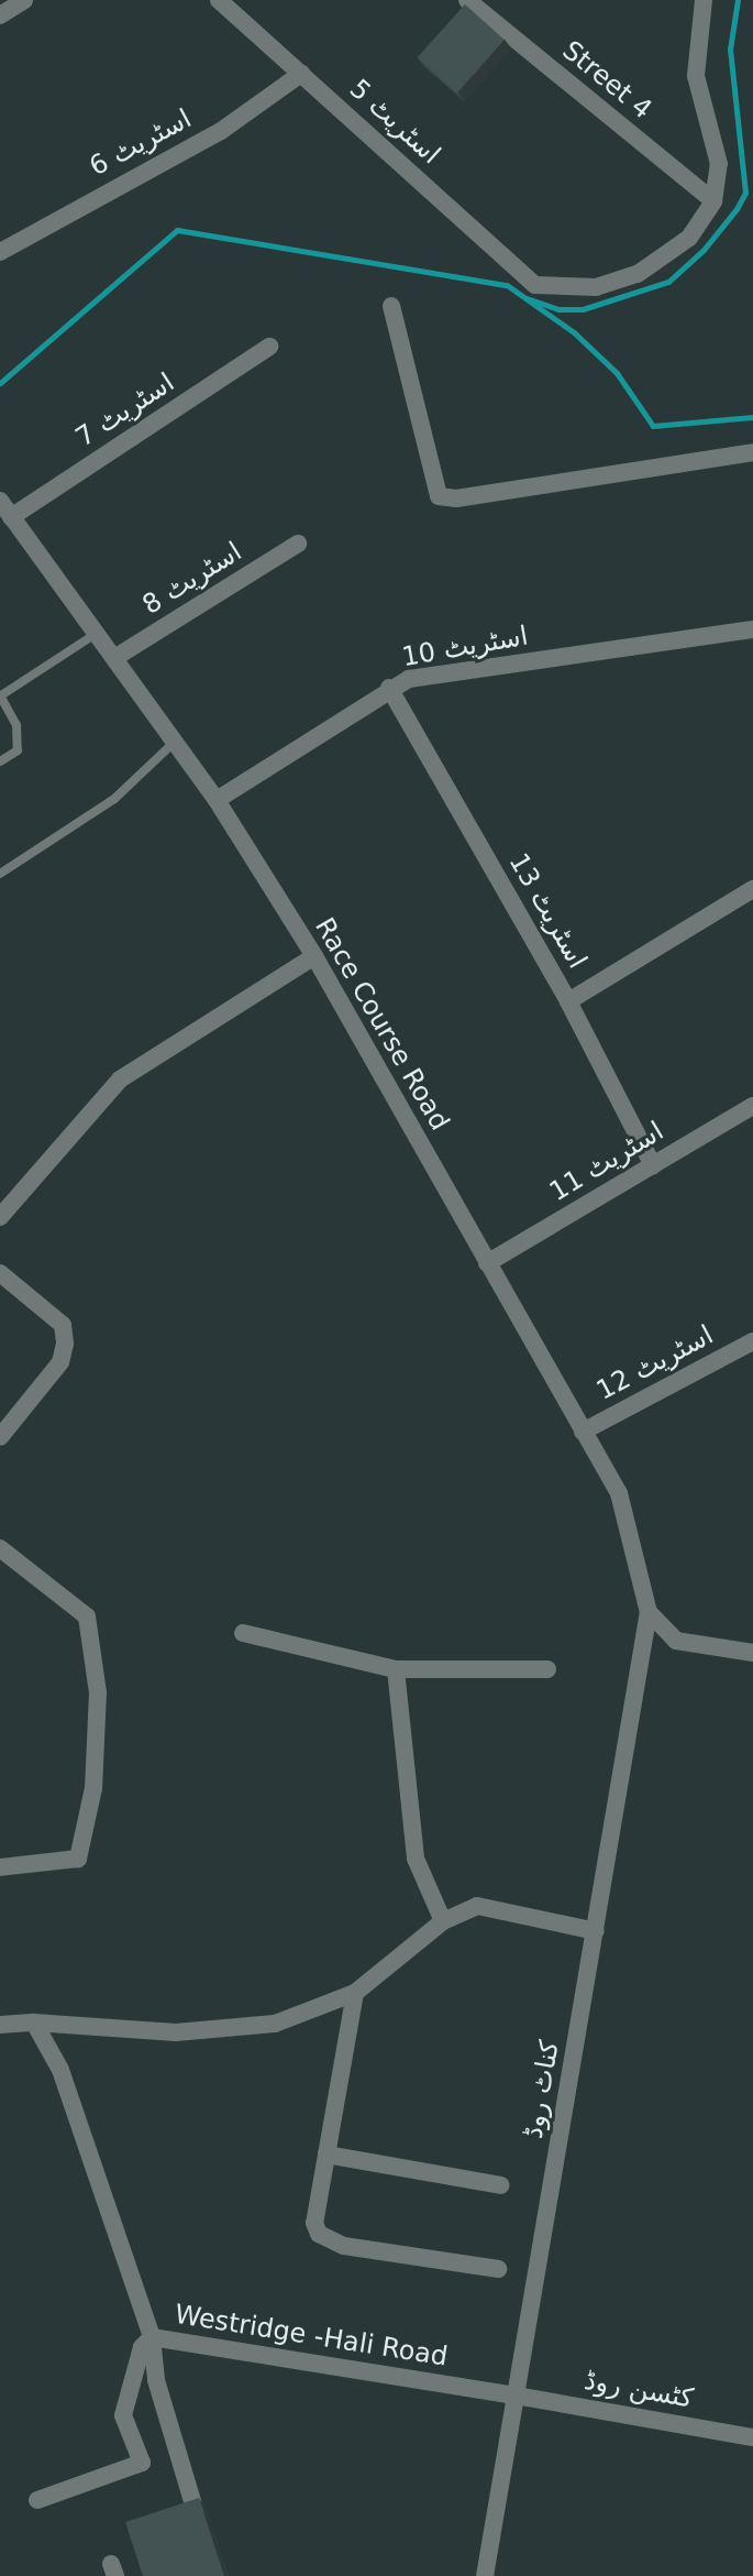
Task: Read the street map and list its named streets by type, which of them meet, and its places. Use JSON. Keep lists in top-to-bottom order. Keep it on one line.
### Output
{"streets":{"street":["Street 4","اسٹریٹ 5","اسٹریٹ 6","اسٹریٹ 7","اسٹریٹ 8","اسٹریٹ 10","اسٹریٹ 13","Race Course Road","اسٹریٹ 11","اسٹریٹ 12","کناٹ روڈ","Westridge -Hali Road","کٹسن روڈ"]},"crossings":[["Street 4","اسٹریٹ 5"],["اسٹریٹ 5","اسٹریٹ 6"],["اسٹریٹ 7","Race Course Road"],["اسٹریٹ 8","Race Course Road"],["اسٹریٹ 10","اسٹریٹ 13"],["اسٹریٹ 10","Race Course Road"],["اسٹریٹ 13","اسٹریٹ 11"],["Race Course Road","اسٹریٹ 11"],["Race Course Road","اسٹریٹ 12"],["Race Course Road","کناٹ روڈ"],["کناٹ روڈ","Westridge -Hali Road"],["کناٹ روڈ","کٹسن روڈ"],["Westridge -Hali Road","کٹسن روڈ"]]}
